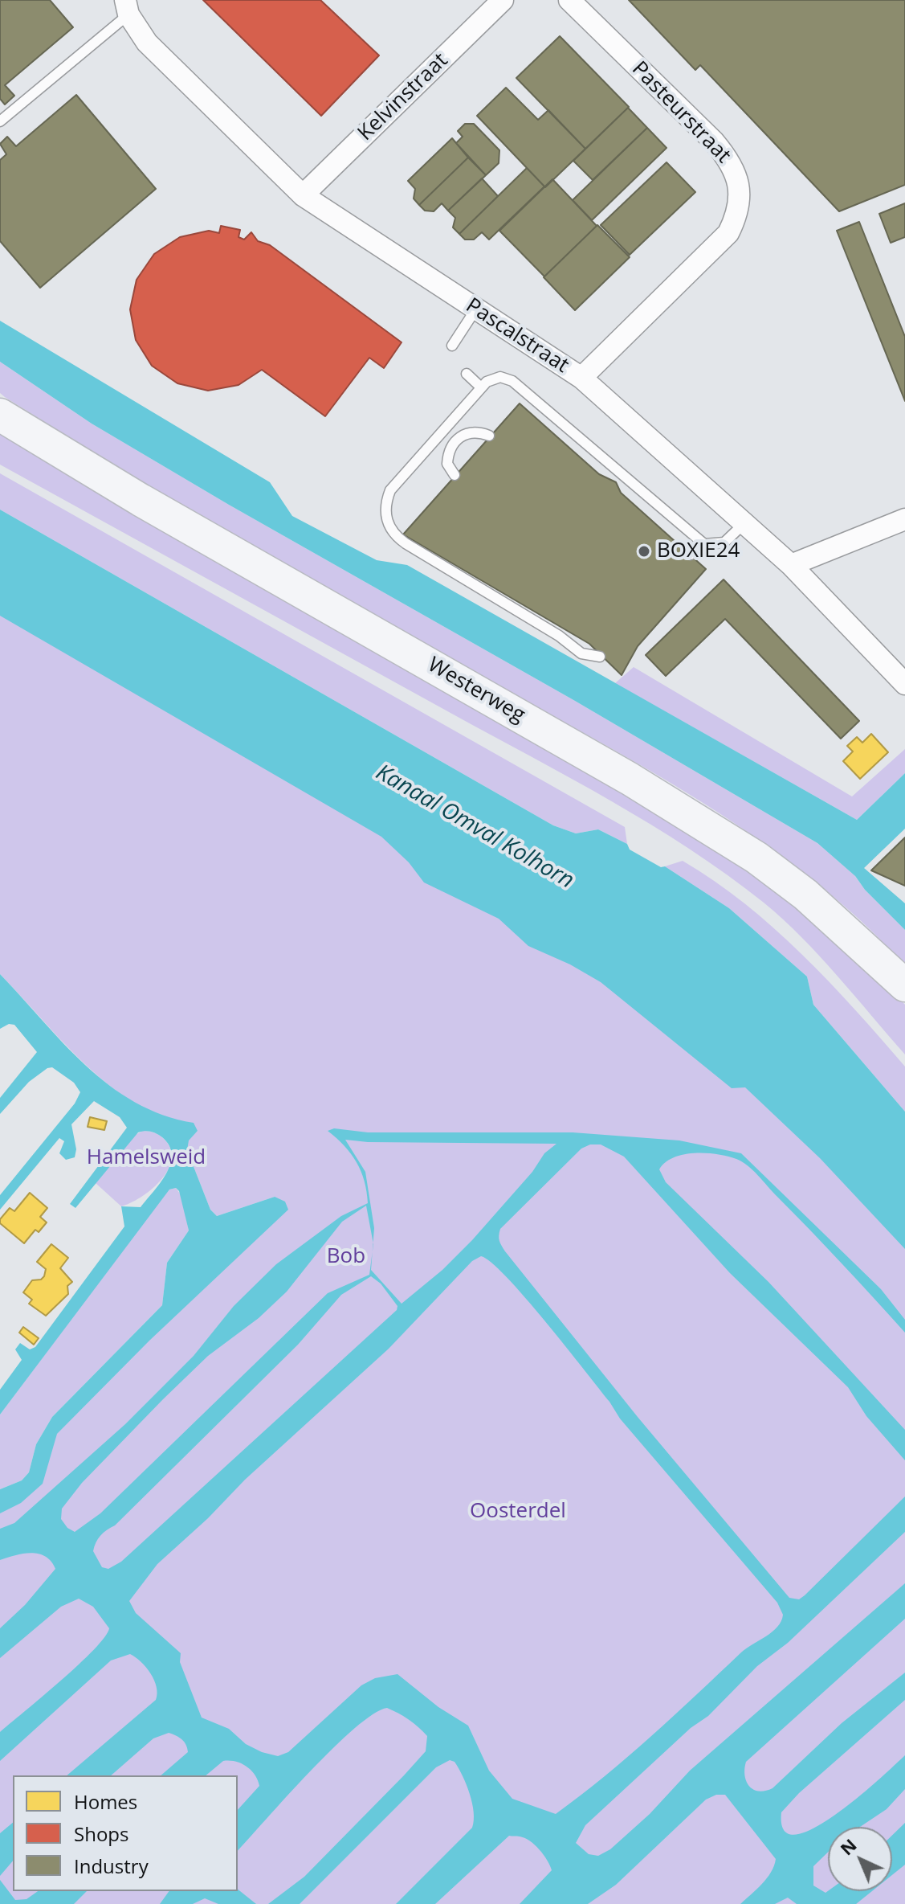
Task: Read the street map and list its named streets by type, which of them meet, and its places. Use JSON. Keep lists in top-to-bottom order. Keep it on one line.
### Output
{"streets":{"main road":["Westerweg"],"street":["Kelvinstraat","Pasteurstraat","Pascalstraat"]},"crossings":[["Kelvinstraat","Pascalstraat"],["Pasteurstraat","Pascalstraat"]],"water":["Kanaal Omval Kolhorn"],"parks":["Hamelsweid","Bob","Oosterdel"],"places":["BOXIE24"],"legend":["Homes","Shops","Industry"],"north":"top left"}
